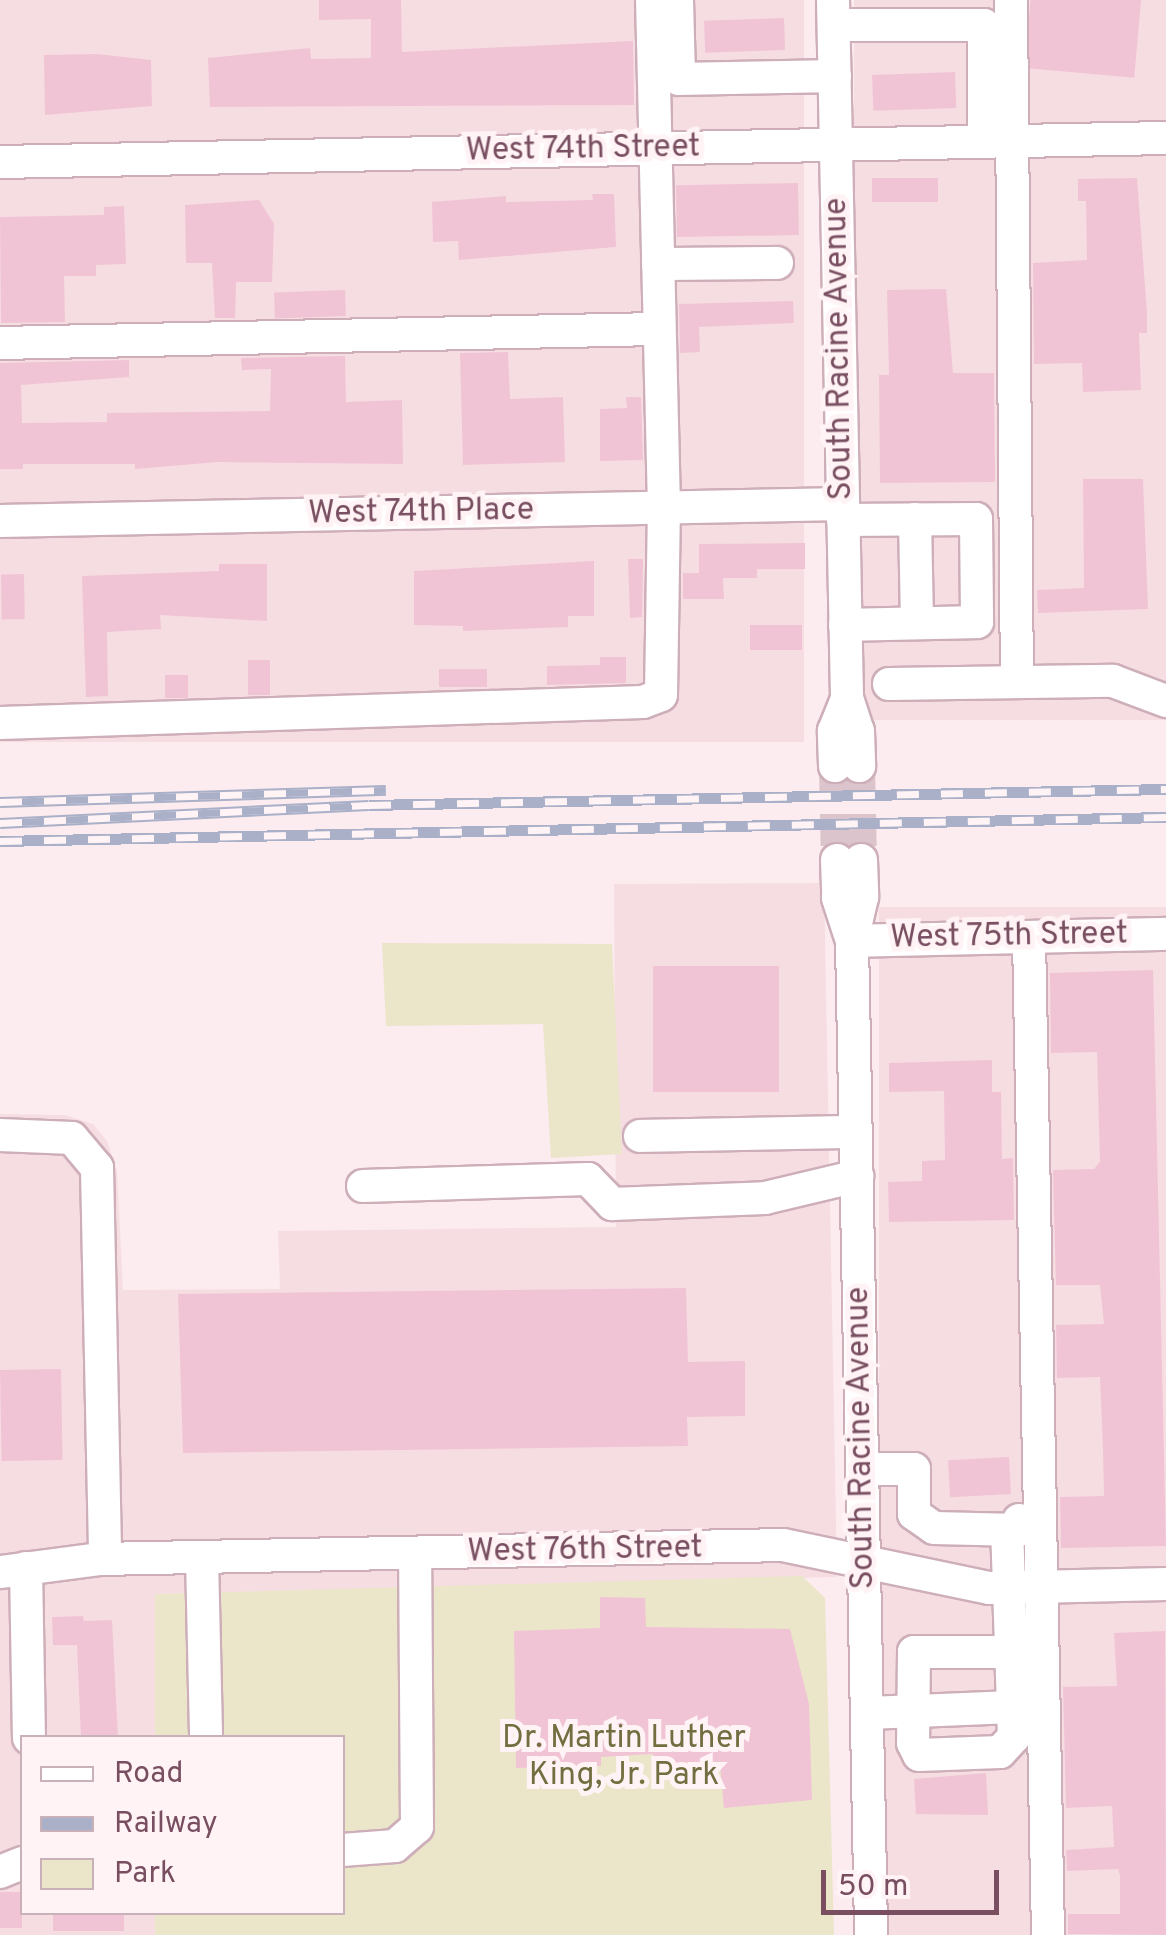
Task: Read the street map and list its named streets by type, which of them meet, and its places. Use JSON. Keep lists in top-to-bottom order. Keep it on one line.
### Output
{"streets":{"street":["West 74th Street","South Racine Avenue","West 74th Place","West 75th Street","West 76th Street"]},"crossings":[["West 74th Street","South Racine Avenue"],["South Racine Avenue","West 74th Place"],["South Racine Avenue","West 75th Street"],["South Racine Avenue","West 76th Street"]],"parks":["Dr. Martin Luther King, Jr. Park"],"legend":["Road","Railway","Park"],"scale_bar":"50 m"}
